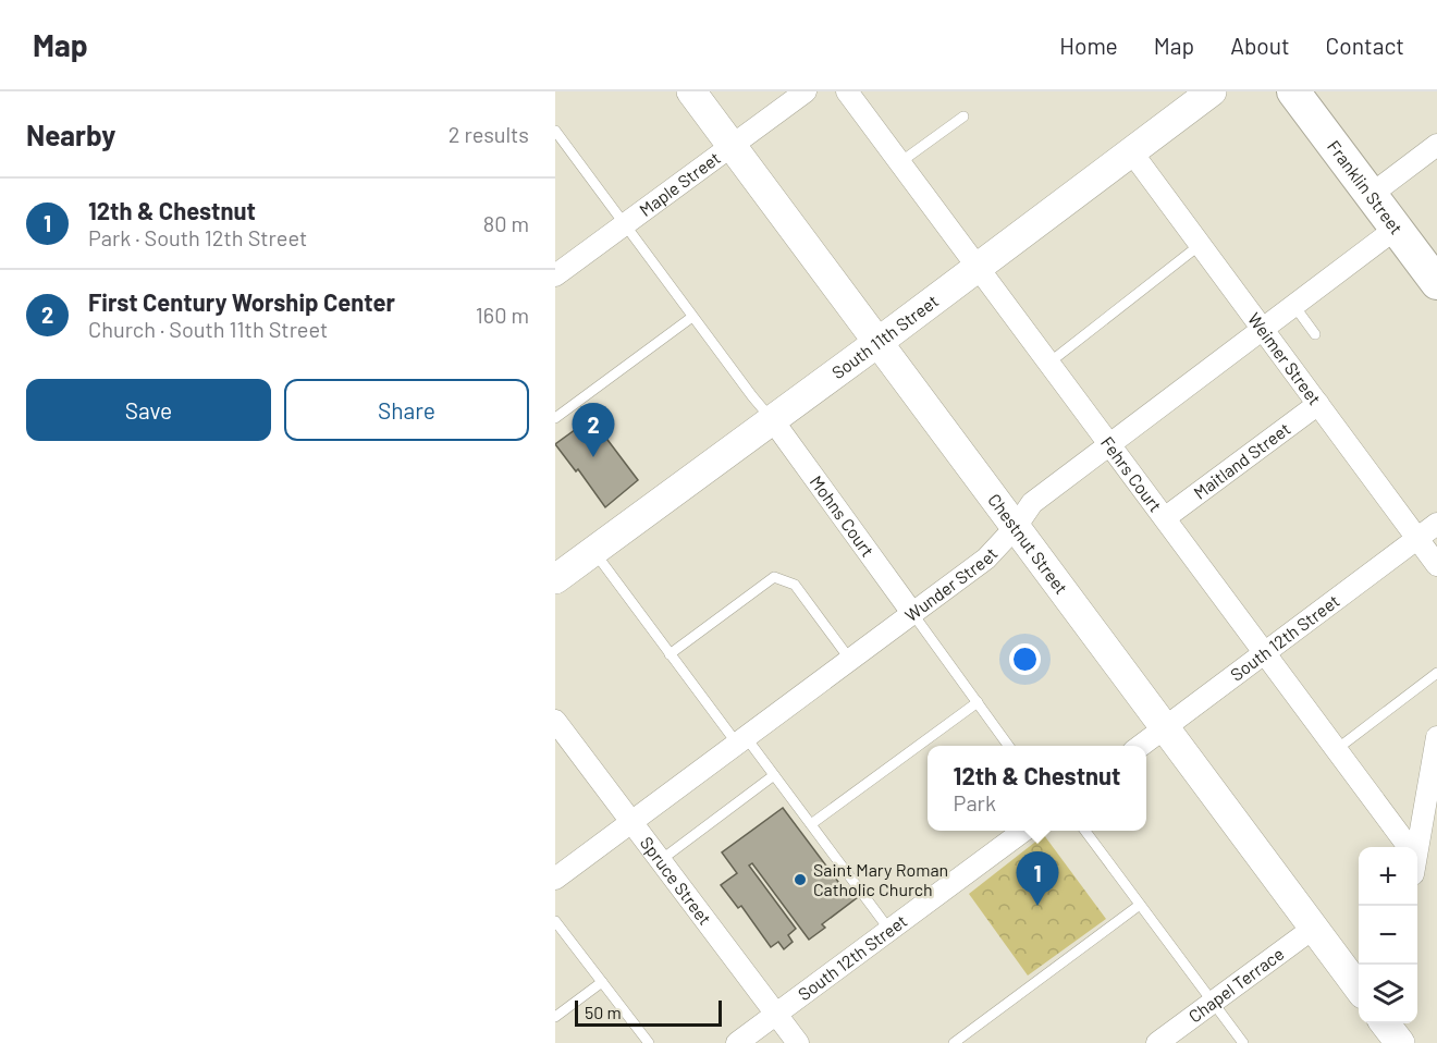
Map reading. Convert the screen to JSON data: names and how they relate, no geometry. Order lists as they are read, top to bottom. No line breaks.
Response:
{"streets":{"main road":["Franklin Street"],"street":["Maple Street","South 11th Street","Weimer Street","Maitland Street","Fehrs Court","Mohns Court","Chestnut Street","Wunder Street","South 12th Street","Spruce Street","Chapel Terrace"]},"crossings":[["Maple Street","Chestnut Street"],["Franklin Street","Wunder Street"],["South 11th Street","Weimer Street"],["South 11th Street","Fehrs Court"],["South 11th Street","Mohns Court"],["South 11th Street","Chestnut Street"],["Weimer Street","Maitland Street"],["Weimer Street","Wunder Street"],["Weimer Street","South 12th Street"],["Maitland Street","Fehrs Court"],["Fehrs Court","Wunder Street"],["Fehrs Court","South 12th Street"],["Mohns Court","Wunder Street"],["Chestnut Street","Wunder Street"],["Chestnut Street","South 12th Street"],["Chestnut Street","Chapel Terrace"],["Wunder Street","Spruce Street"],["South 12th Street","Spruce Street"]],"places":["Saint Mary Roman Catholic Church"],"scale_bar":"50 m","page":{"header":"Map","nav":["Home","Map","About","Contact"],"heading":["Nearby","2 results"],"list":[{"mark":"1","name":"12th & Chestnut","note":"Park · South 12th Street","value":"80 m"},{"mark":"2","name":"First Century Worship Center","note":"Church · South 11th Street","value":"160 m"}],"buttons":["Save","Share"],"pins":["2","1"],"popup":["12th & Chestnut","Park"],"map_buttons":["+","−"],"scale":"50 m"}}
